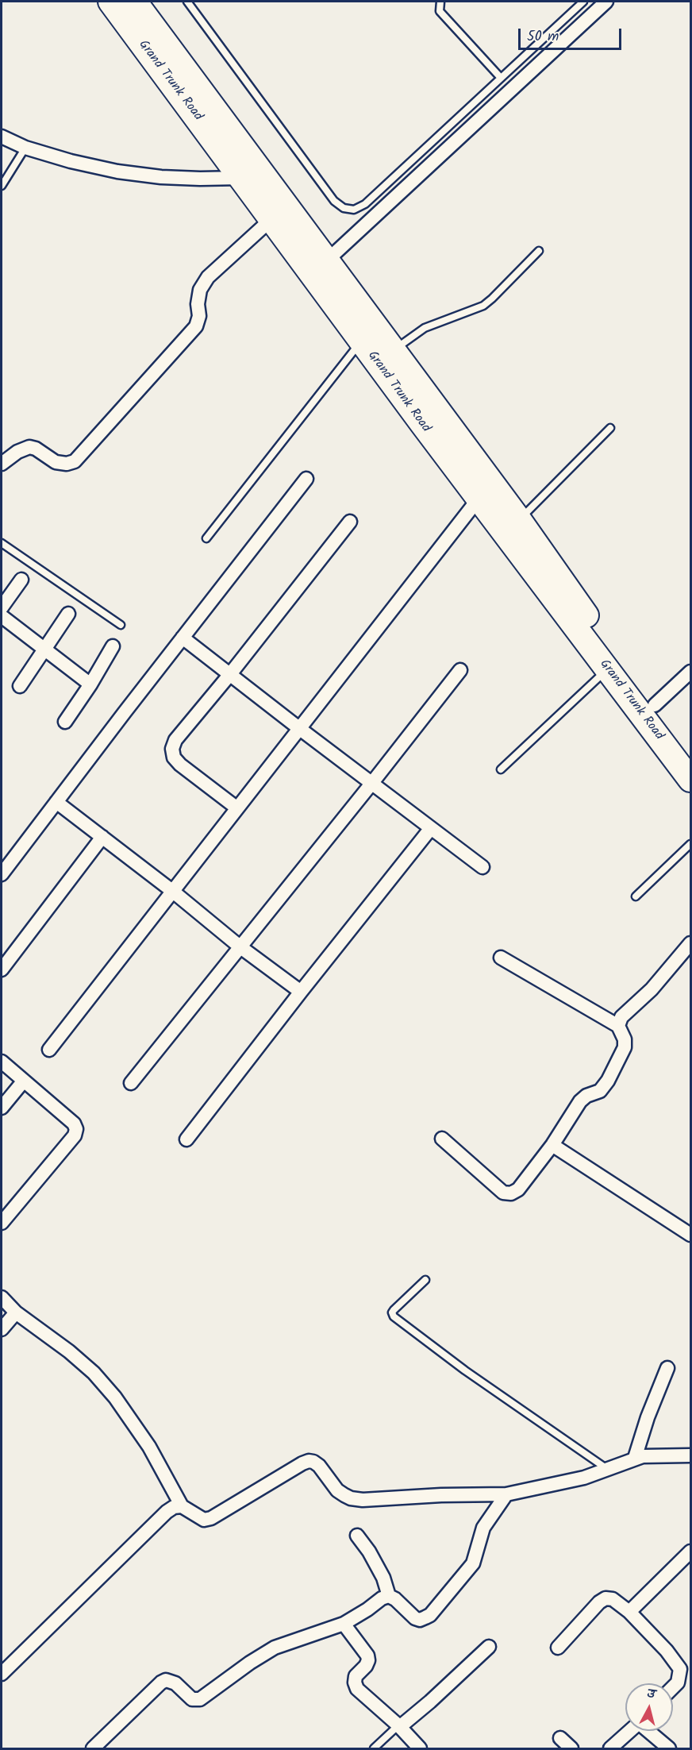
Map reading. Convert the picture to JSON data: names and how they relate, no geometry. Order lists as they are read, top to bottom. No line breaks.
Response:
{"streets":{"highway":["Grand Trunk Road"]},"scale_bar":"50 m","north":"top"}
